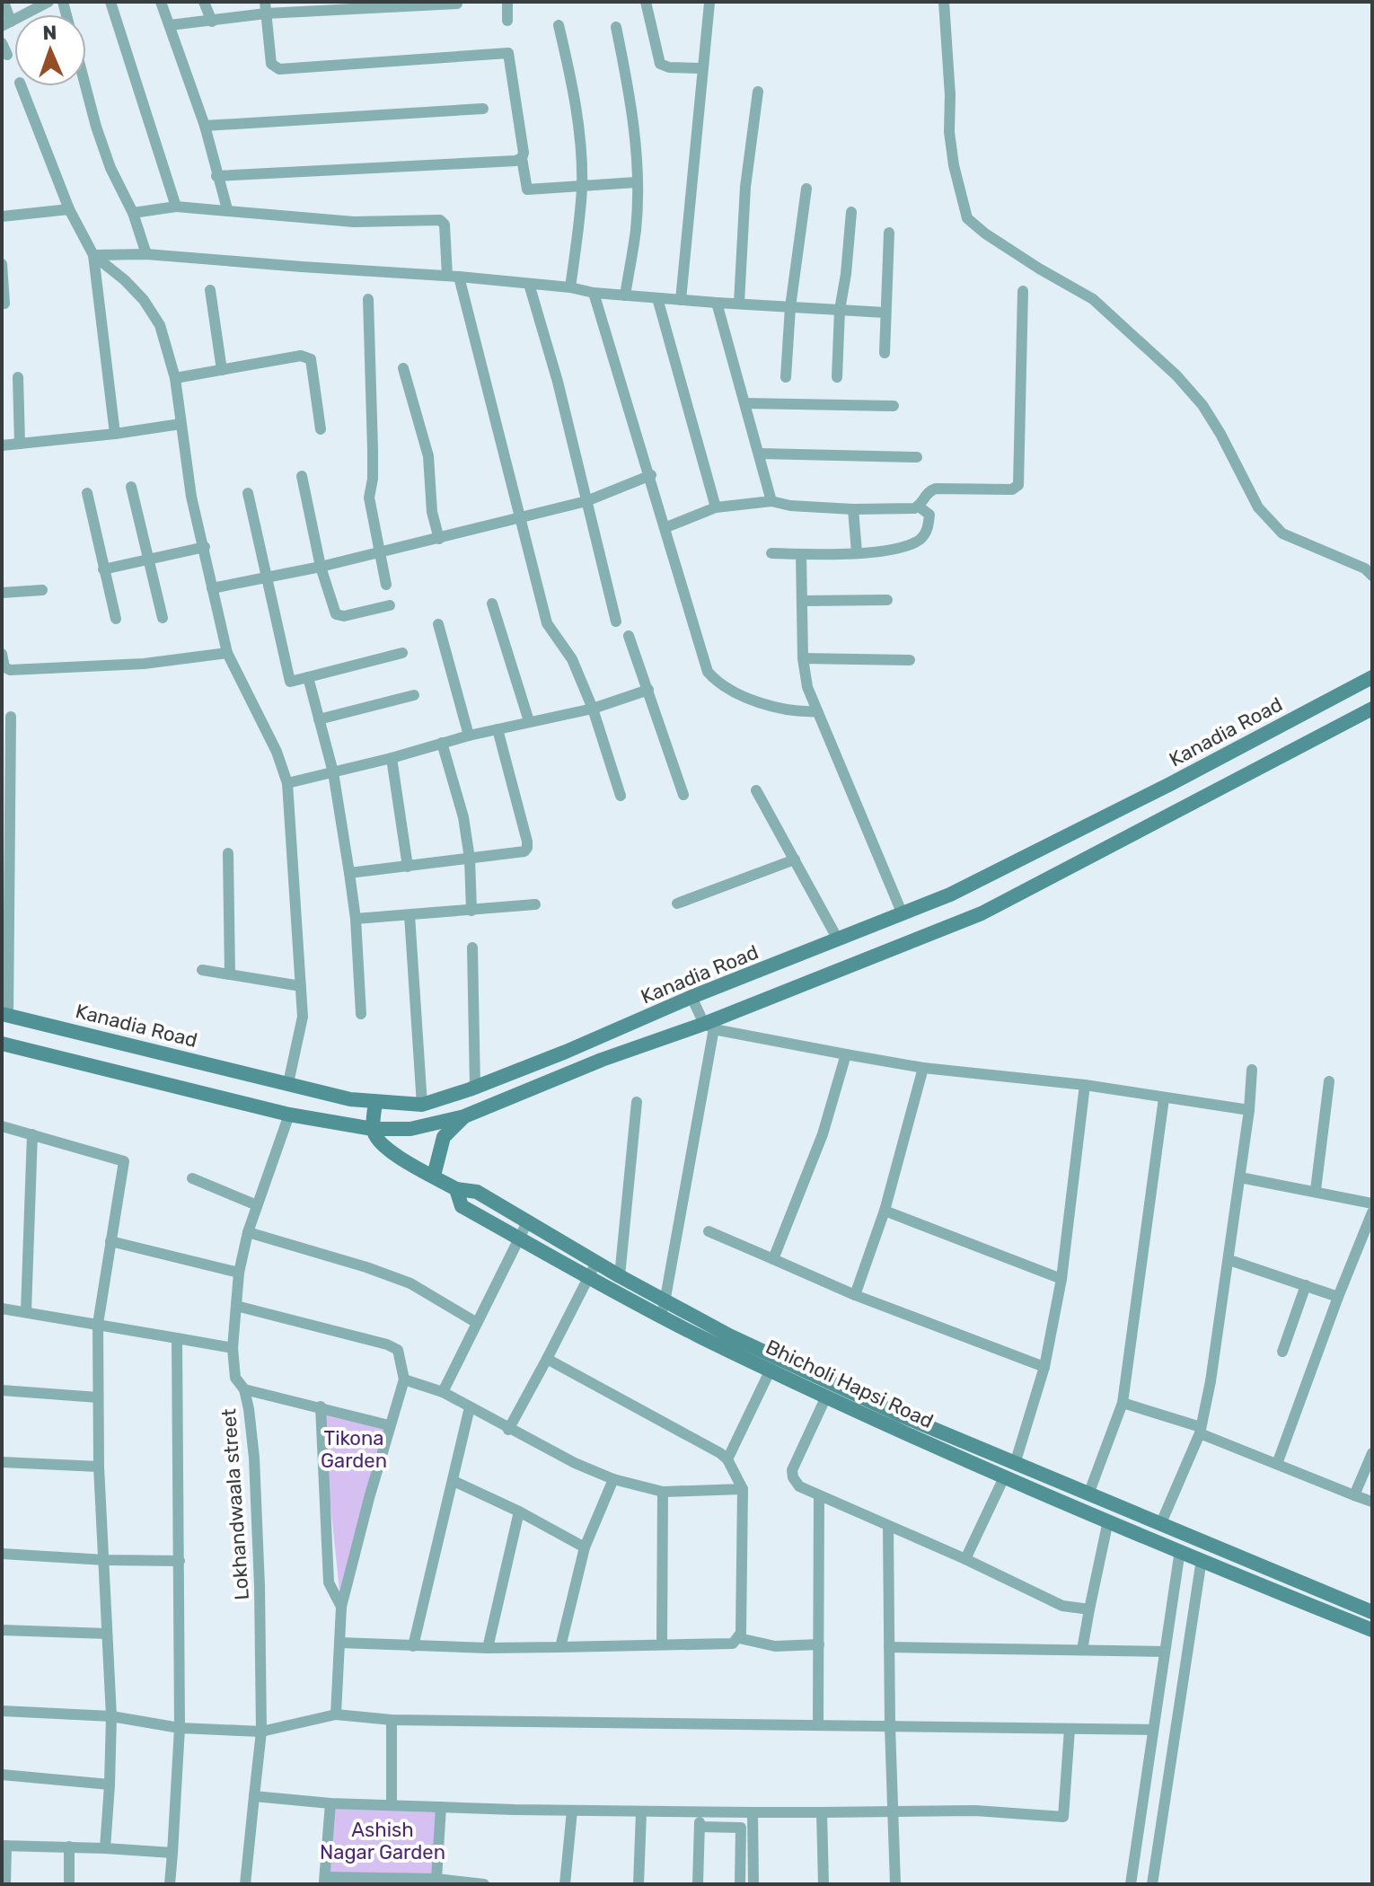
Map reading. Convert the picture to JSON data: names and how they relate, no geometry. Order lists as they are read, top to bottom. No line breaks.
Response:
{"streets":{"main road":["Kanadia Road","Bhicholi Hapsi Road"],"street":["Lokhandwaala street"]},"parks":["Tikona Garden","Ashish Nagar Garden"],"north":"top"}
